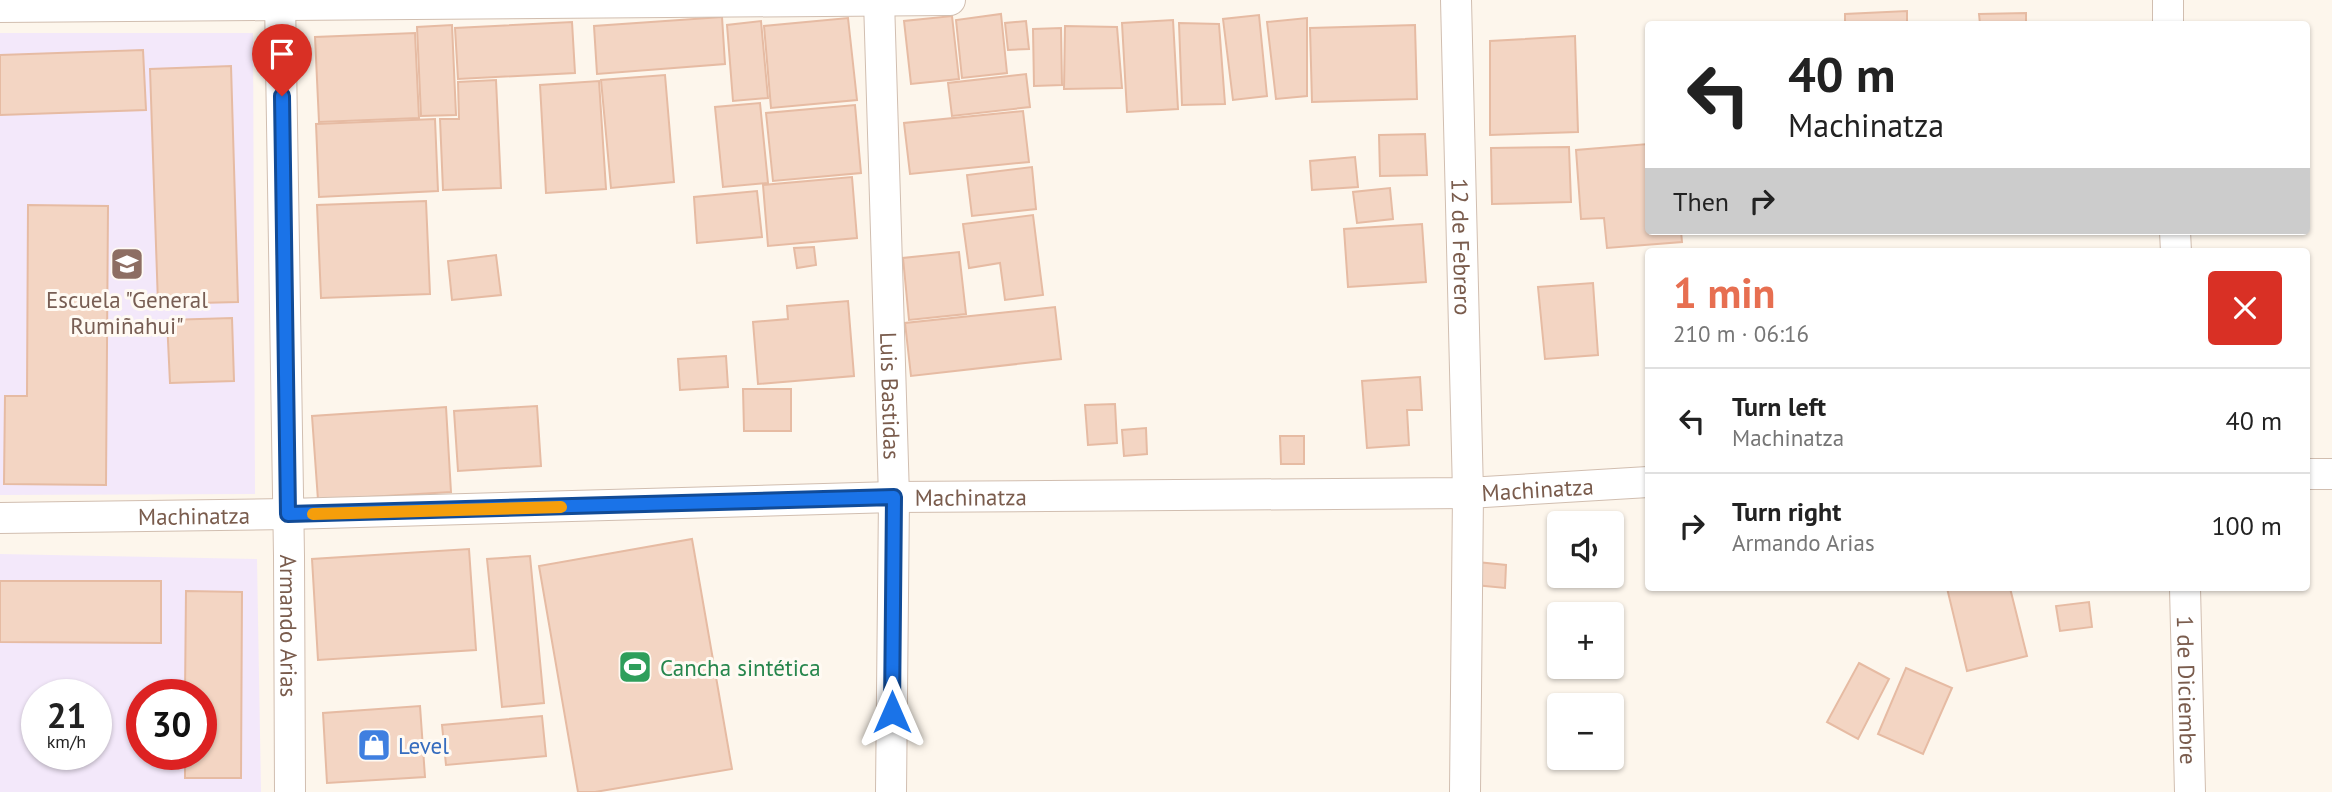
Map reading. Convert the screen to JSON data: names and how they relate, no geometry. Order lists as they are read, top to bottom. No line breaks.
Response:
{"streets":{"street":["12 de Febrero","Luis Bastidas","Machinatza","Armando Arias","1 de Diciembre"]},"crossings":[["12 de Febrero","Machinatza"],["Luis Bastidas","Machinatza"],["Machinatza","Armando Arias"]],"places":{"school or university":["Escuela \"General Rumiñahui\""],"sports":["Cancha sintética"],"shop":["Level"]},"page":{"turn":["40 m","Machinatza"],"then":"Then","heading":["1 min","210 m · 06:16"],"list":[{"name":"Turn left","note":"Machinatza","value":"40 m"},{"name":"Turn right","note":"Armando Arias","value":"100 m"}],"map_buttons":["+","−"],"speed":"21 km/h","limit":"30"}}
